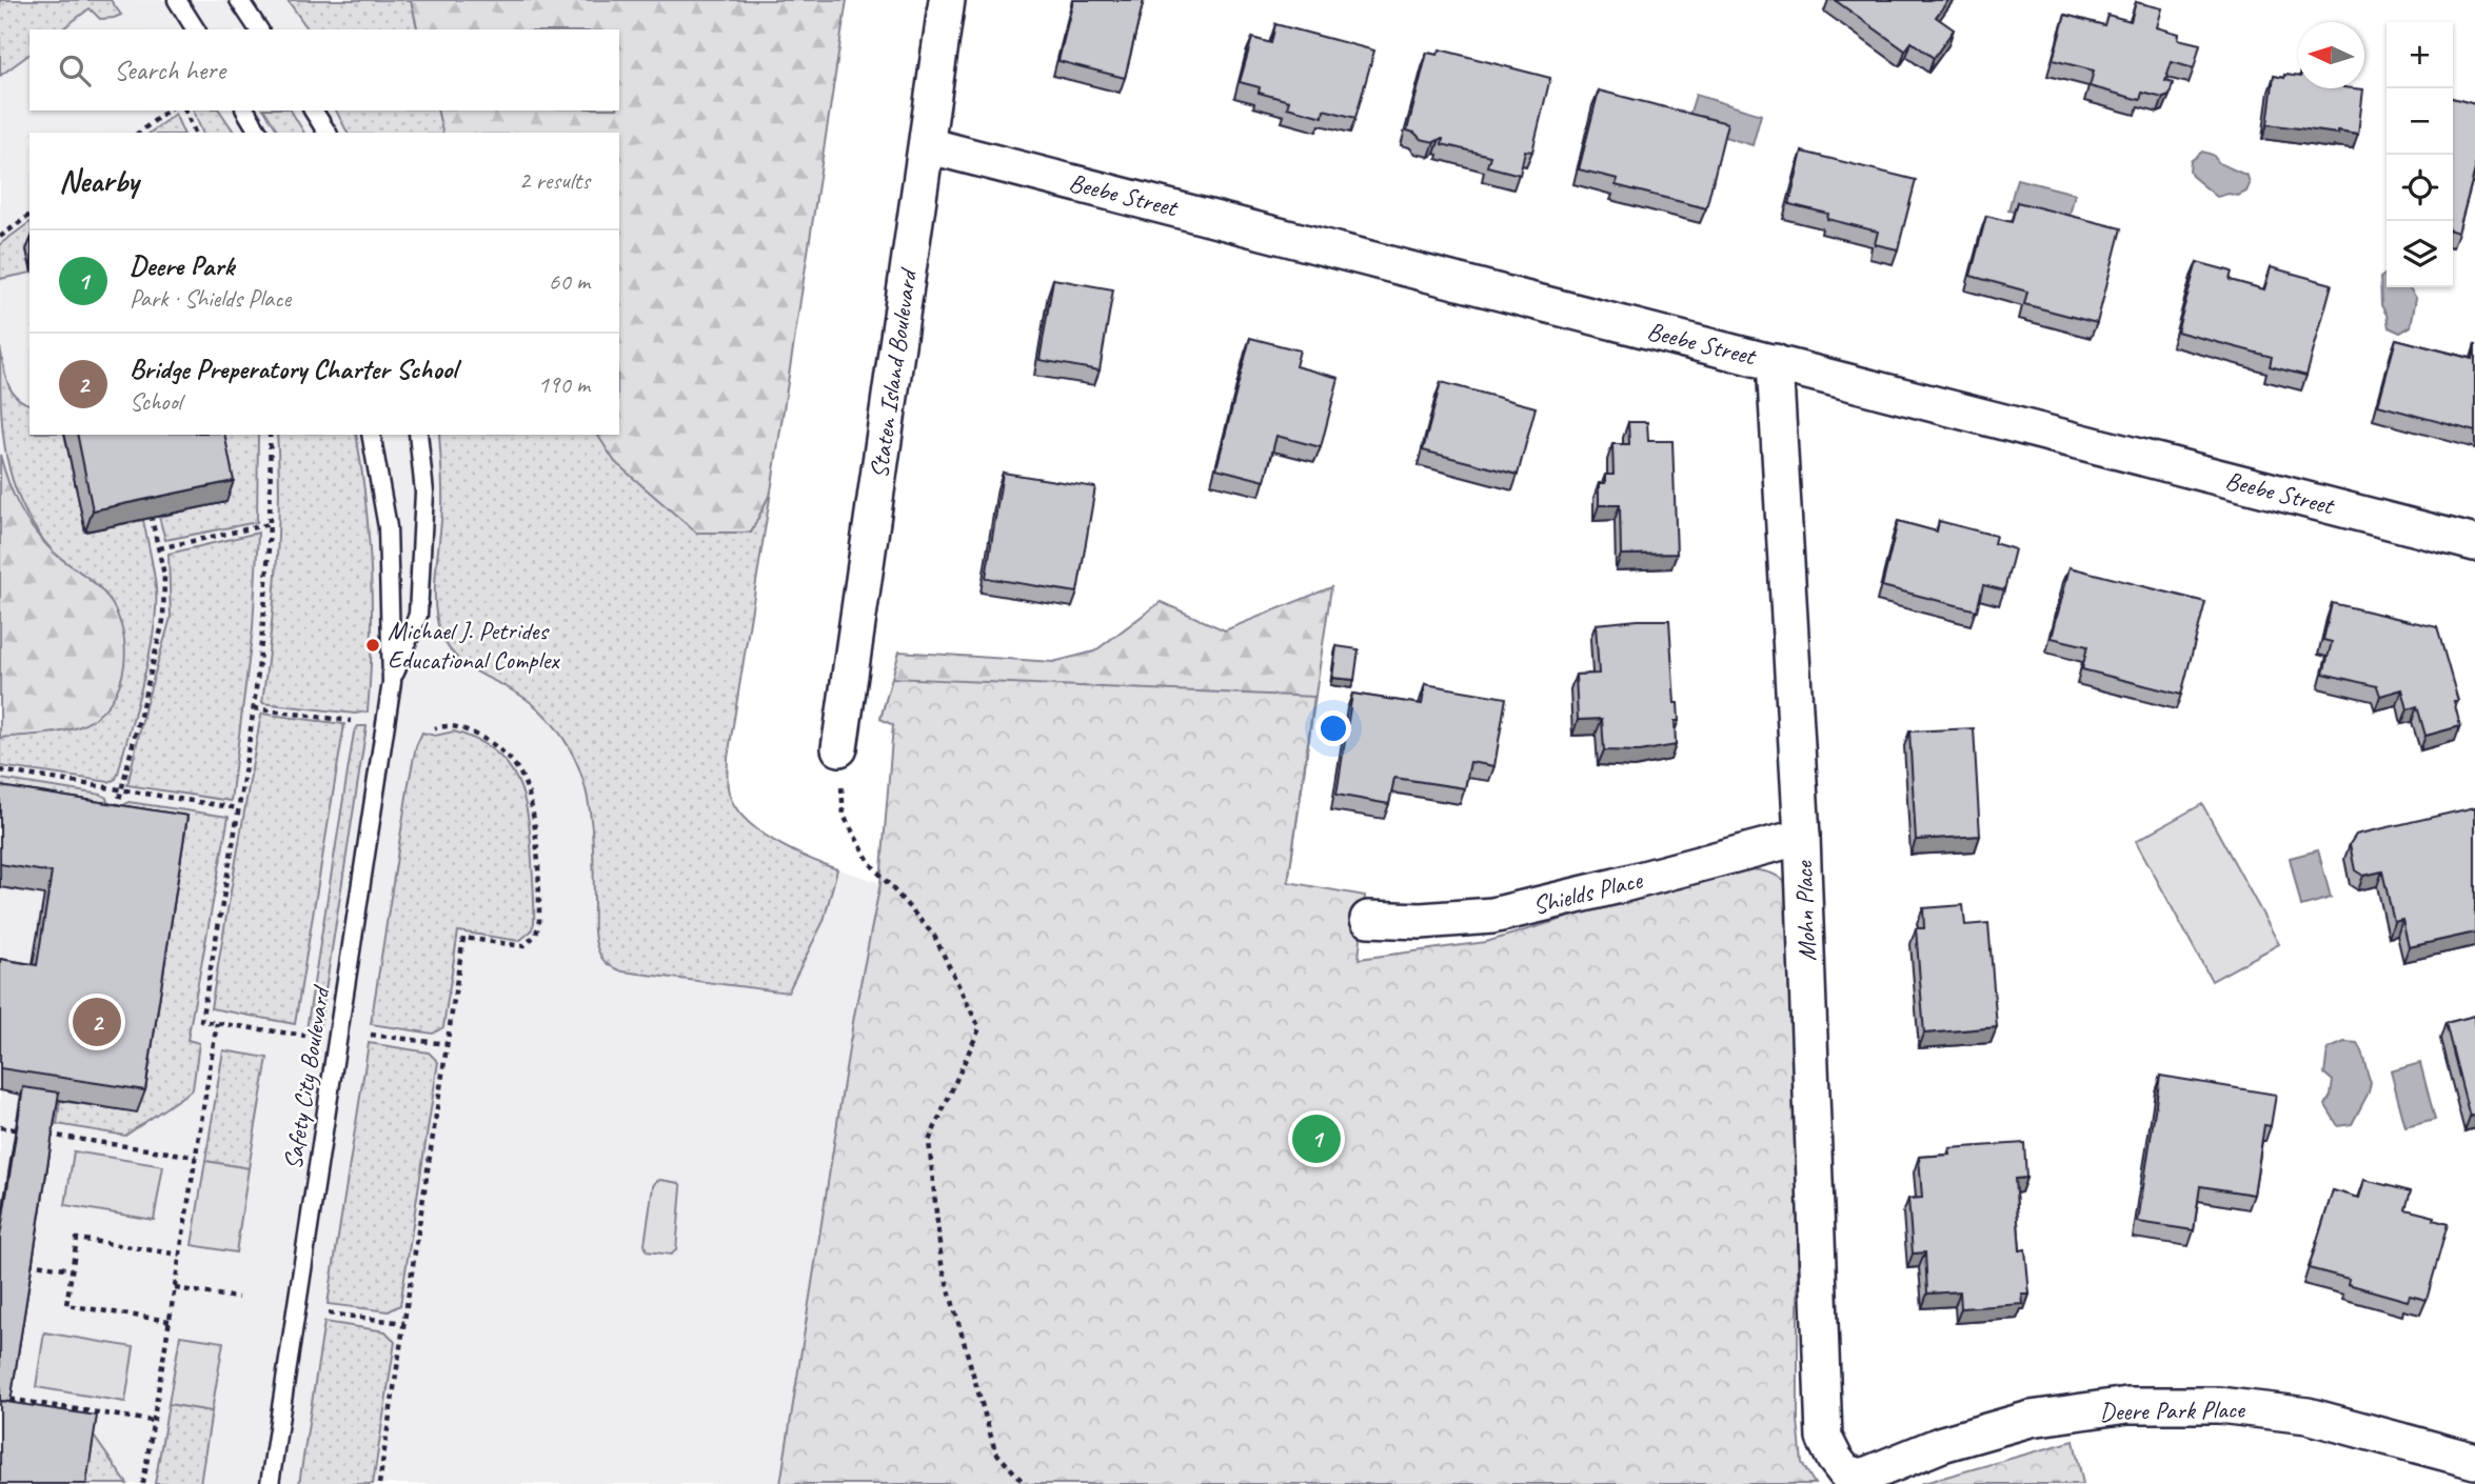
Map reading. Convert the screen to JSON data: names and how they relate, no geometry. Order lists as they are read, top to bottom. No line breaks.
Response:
{"streets":{"street":["Beebe Street","Staten Island Boulevard","Shields Place","Mohn Place","Deere Park Place"],"lane":["Safety City Boulevard"]},"crossings":[["Beebe Street","Staten Island Boulevard"],["Beebe Street","Mohn Place"],["Shields Place","Mohn Place"],["Mohn Place","Deere Park Place"]],"places":["Michael J. Petrides Educational Complex"],"north":"left","page":{"map_buttons":["+","−"],"search":"Search here","heading":["Nearby","2 results"],"list":[{"mark":"1","name":"Deere Park","note":"Park · Shields Place","value":"60 m"},{"mark":"2","name":"Bridge Preperatory Charter School","note":"School","value":"190 m"}],"pins":["2","1"]}}
